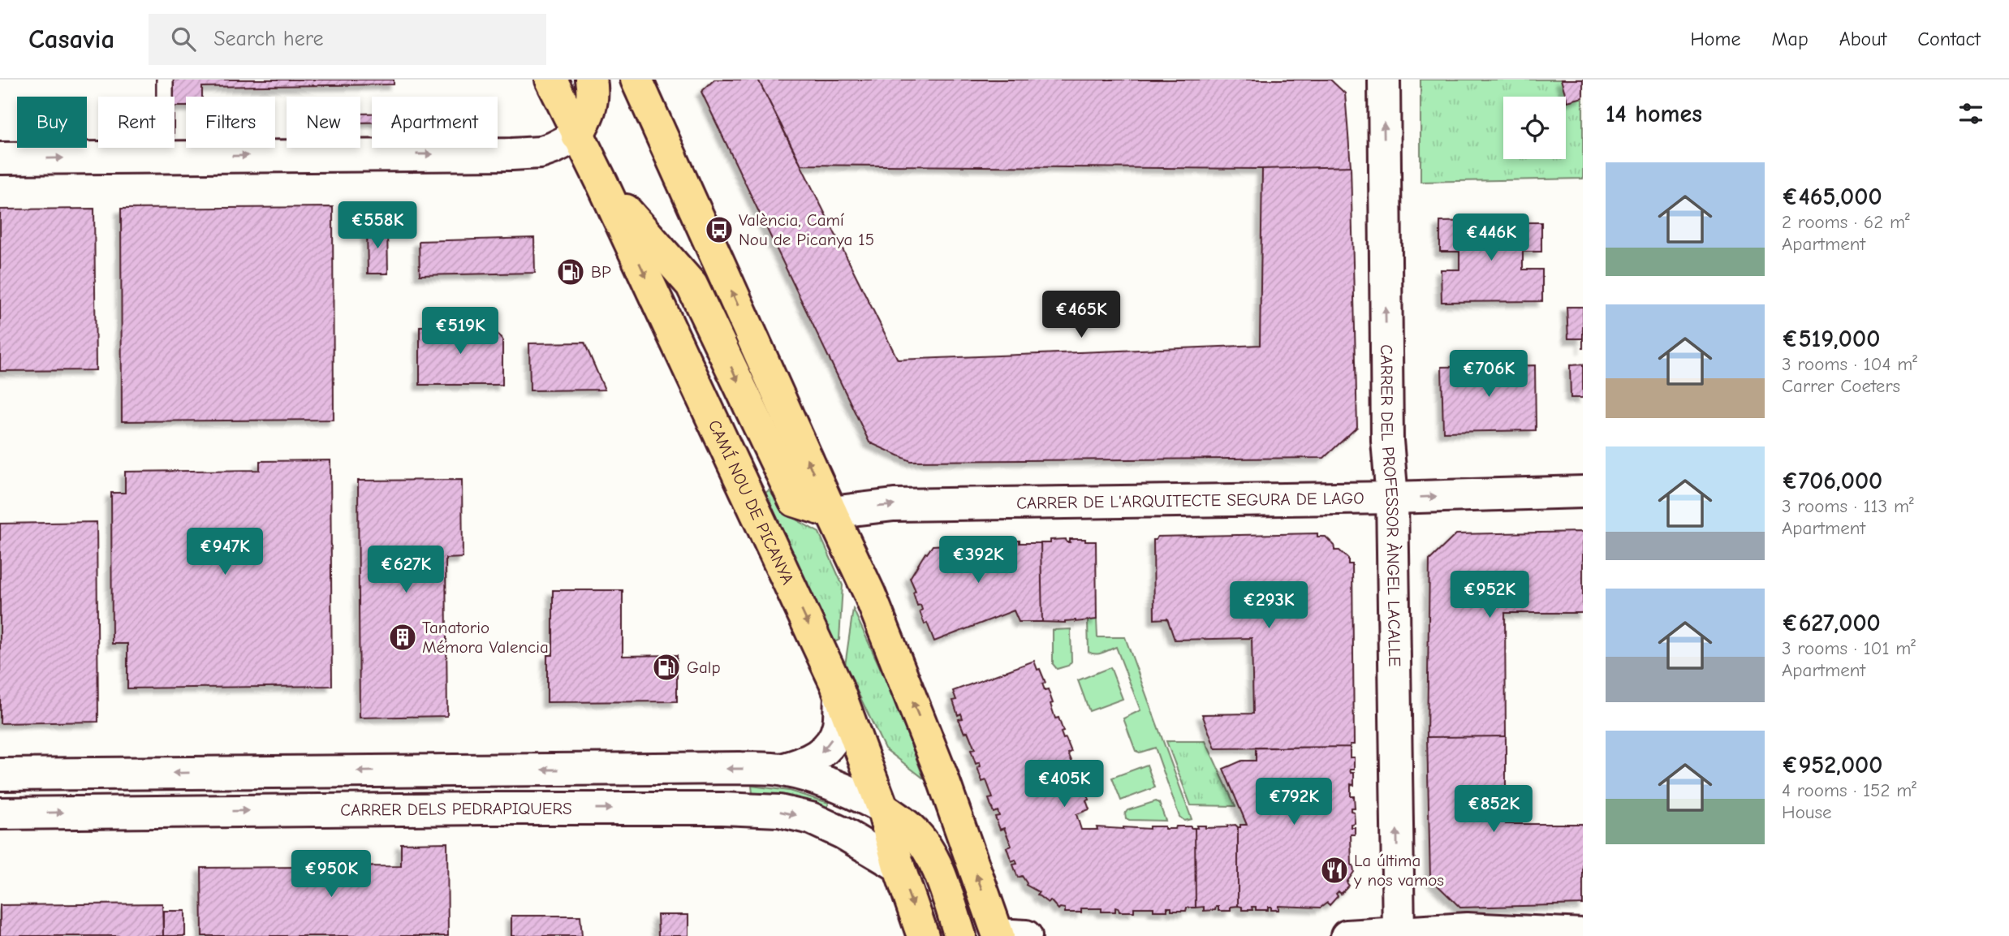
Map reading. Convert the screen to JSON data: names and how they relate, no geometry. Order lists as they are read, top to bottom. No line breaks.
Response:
{"streets":{"main road":["CAMÍ NOU DE PICANYA"],"street":["CARRER DE L'ARQUITECTE SEGURA DE LAGO","CARRER DEL PROFESSOR ÀNGEL LACALLE","CARRER DELS PEDRAPIQUERS"]},"crossings":[["CARRER DE L'ARQUITECTE SEGURA DE LAGO","CARRER DEL PROFESSOR ÀNGEL LACALLE"],["CAMÍ NOU DE PICANYA","CARRER DELS PEDRAPIQUERS"]],"one_way":["CARRER DE L'ARQUITECTE SEGURA DE LAGO","CARRER DEL PROFESSOR ÀNGEL LACALLE"],"places":{"bus stop":["València, Camí Nou de Picanya 15"],"fuel station":["BP","Galp"],"building":["Tanatorio Mémora Valencia"],"restaurant":["La última y nos vamos"]},"page":{"header":"Casavia","search":"Search here","nav":["Home","Map","About","Contact"],"heading":"14 homes","chip":["Buy","Rent","Filters","New","Apartment"],"list":[{"name":"€465,000","note":"2 rooms · 62 m² · Apartment"},{"name":"€519,000","note":"3 rooms · 104 m² · Carrer Coeters"},{"name":"€706,000","note":"3 rooms · 113 m² · Apartment"},{"name":"€627,000","note":"3 rooms · 101 m² · Apartment"},{"name":"€952,000","note":"4 rooms · 152 m² · House"}],"price":["€558K","€446K","€465K","€519K","€706K","€947K","€392K","€627K","€952K","€293K","€405K","€792K","€852K","€950K"]}}
